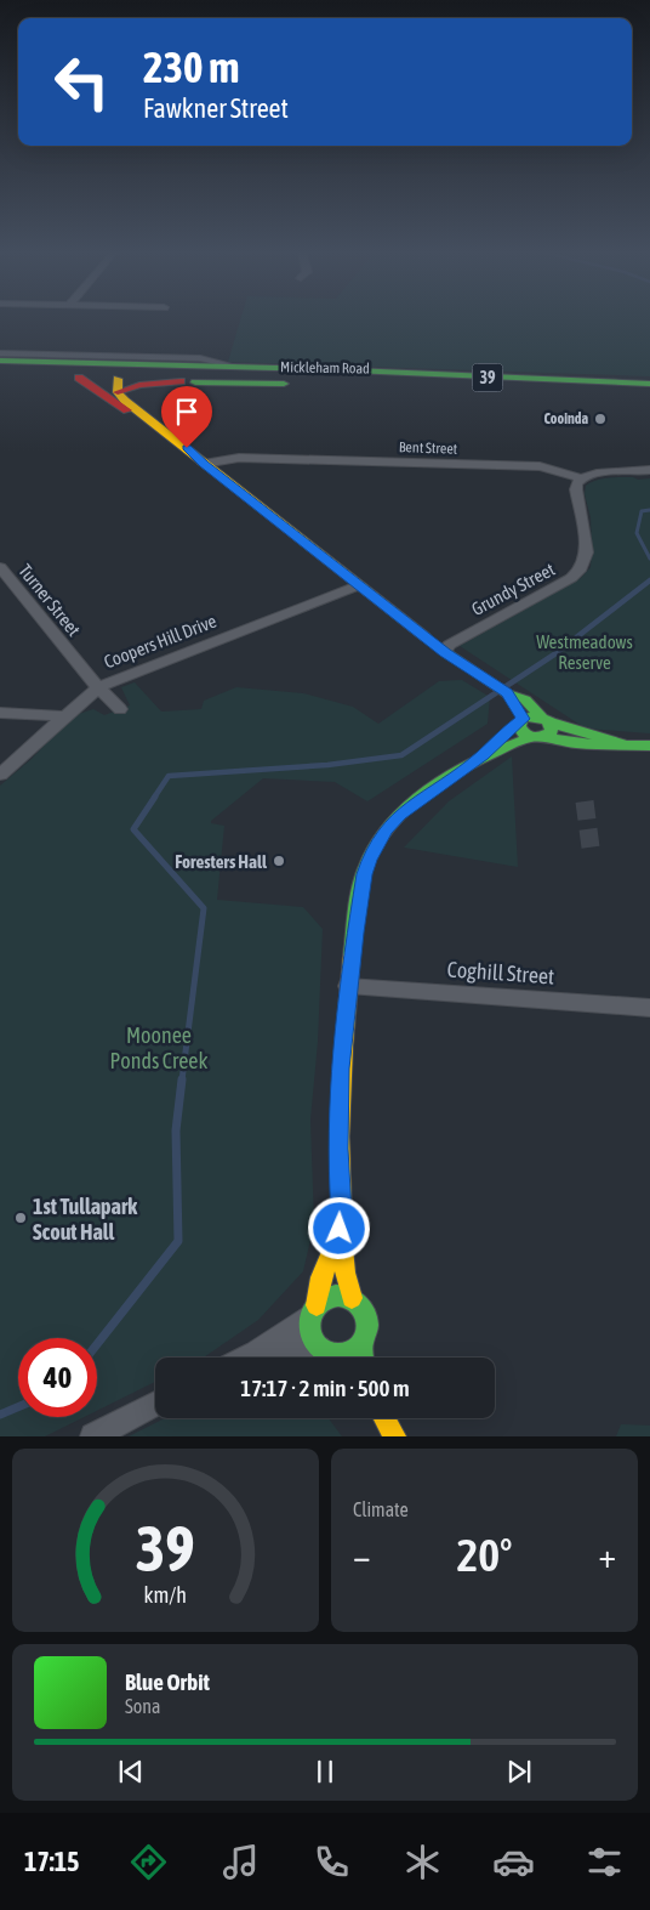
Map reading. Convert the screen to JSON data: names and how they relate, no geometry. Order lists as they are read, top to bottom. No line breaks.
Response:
{"streets":{"street":["Mickleham Road","39","Bent Street","Grundy Street","Turner Street","Coopers Hill Drive","Coghill Street"]},"crossings":[["Bent Street","Grundy Street"],["Turner Street","Coopers Hill Drive"]],"parks":["Westmeadows Reserve","Moonee Ponds Creek"],"places":["Cooinda","Foresters Hall","1st Tullapark Scout Hall"],"page":{"turn":["230 m","Fawkner Street"],"limit":"40","trip":"17:17 · 2 min · 500 m","tile":"Climate","heat":["−","20°","+"],"song":["Blue Orbit","Sona"],"tabs":"17:15","gauge":["39","km/h"]}}
